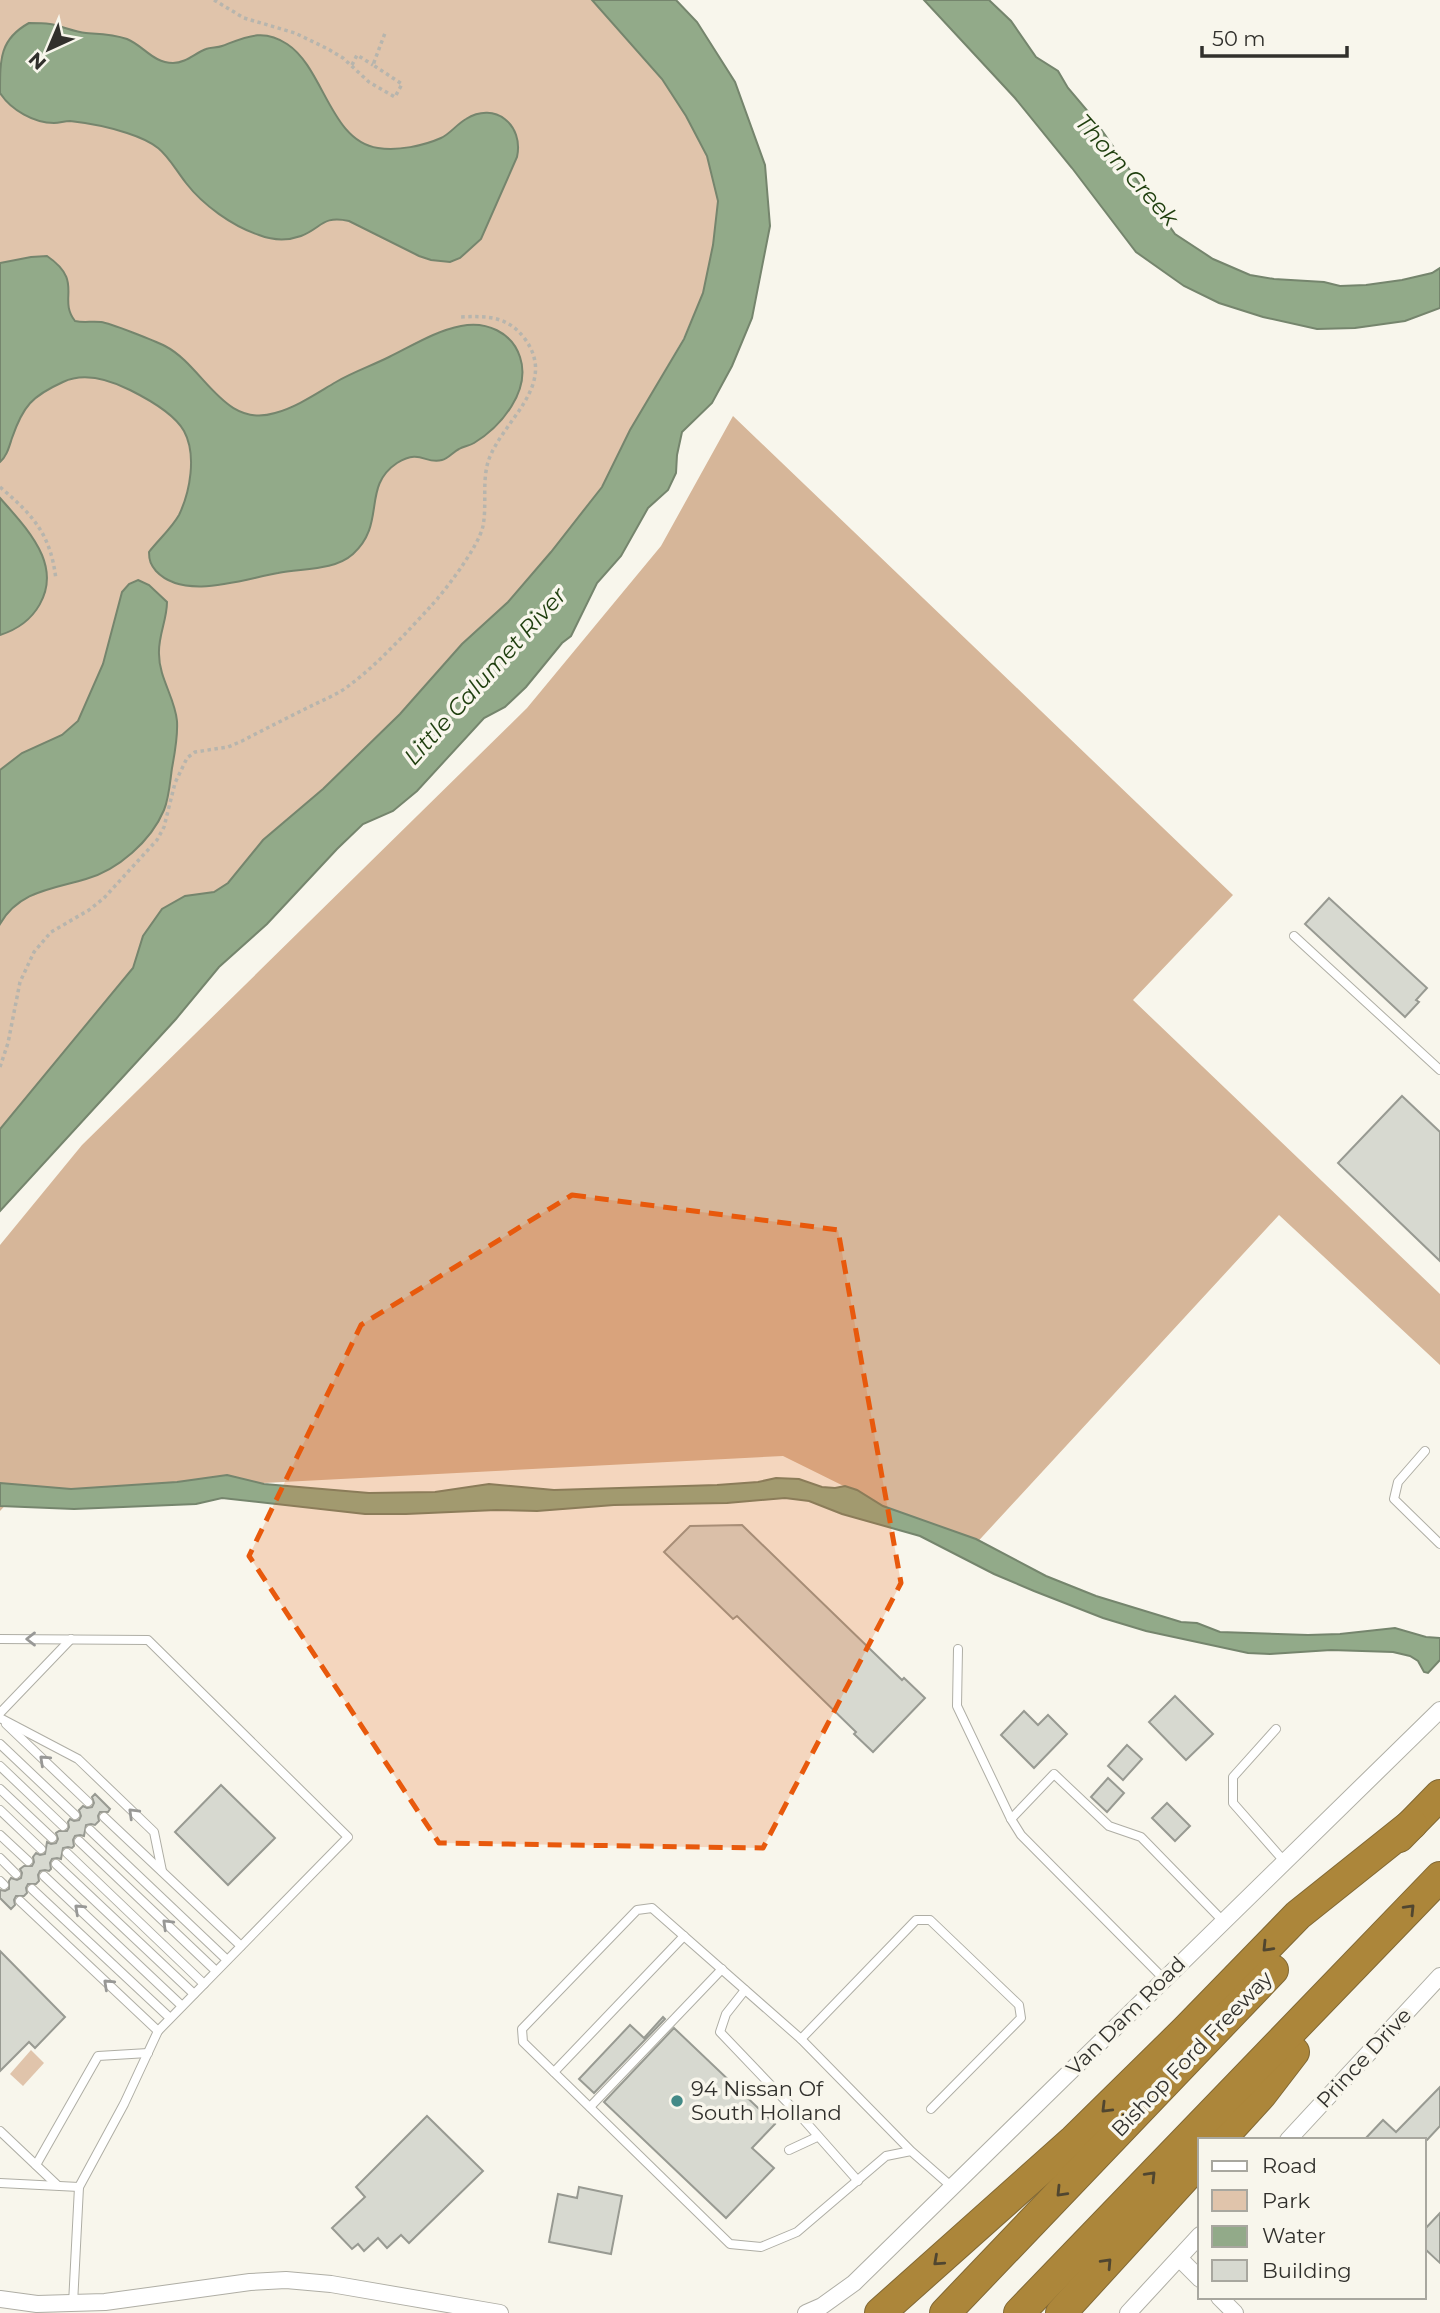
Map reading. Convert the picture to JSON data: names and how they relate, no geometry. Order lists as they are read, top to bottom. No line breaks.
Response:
{"streets":{"highway":["Bishop Ford Freeway"],"street":["Van Dam Road","Prince Drive"]},"water":["Thorn Creek","Little Calumet River"],"places":["94 Nissan Of South Holland"],"legend":["Road","Park","Water","Building"],"scale_bar":"50 m","north":"bottom left"}
